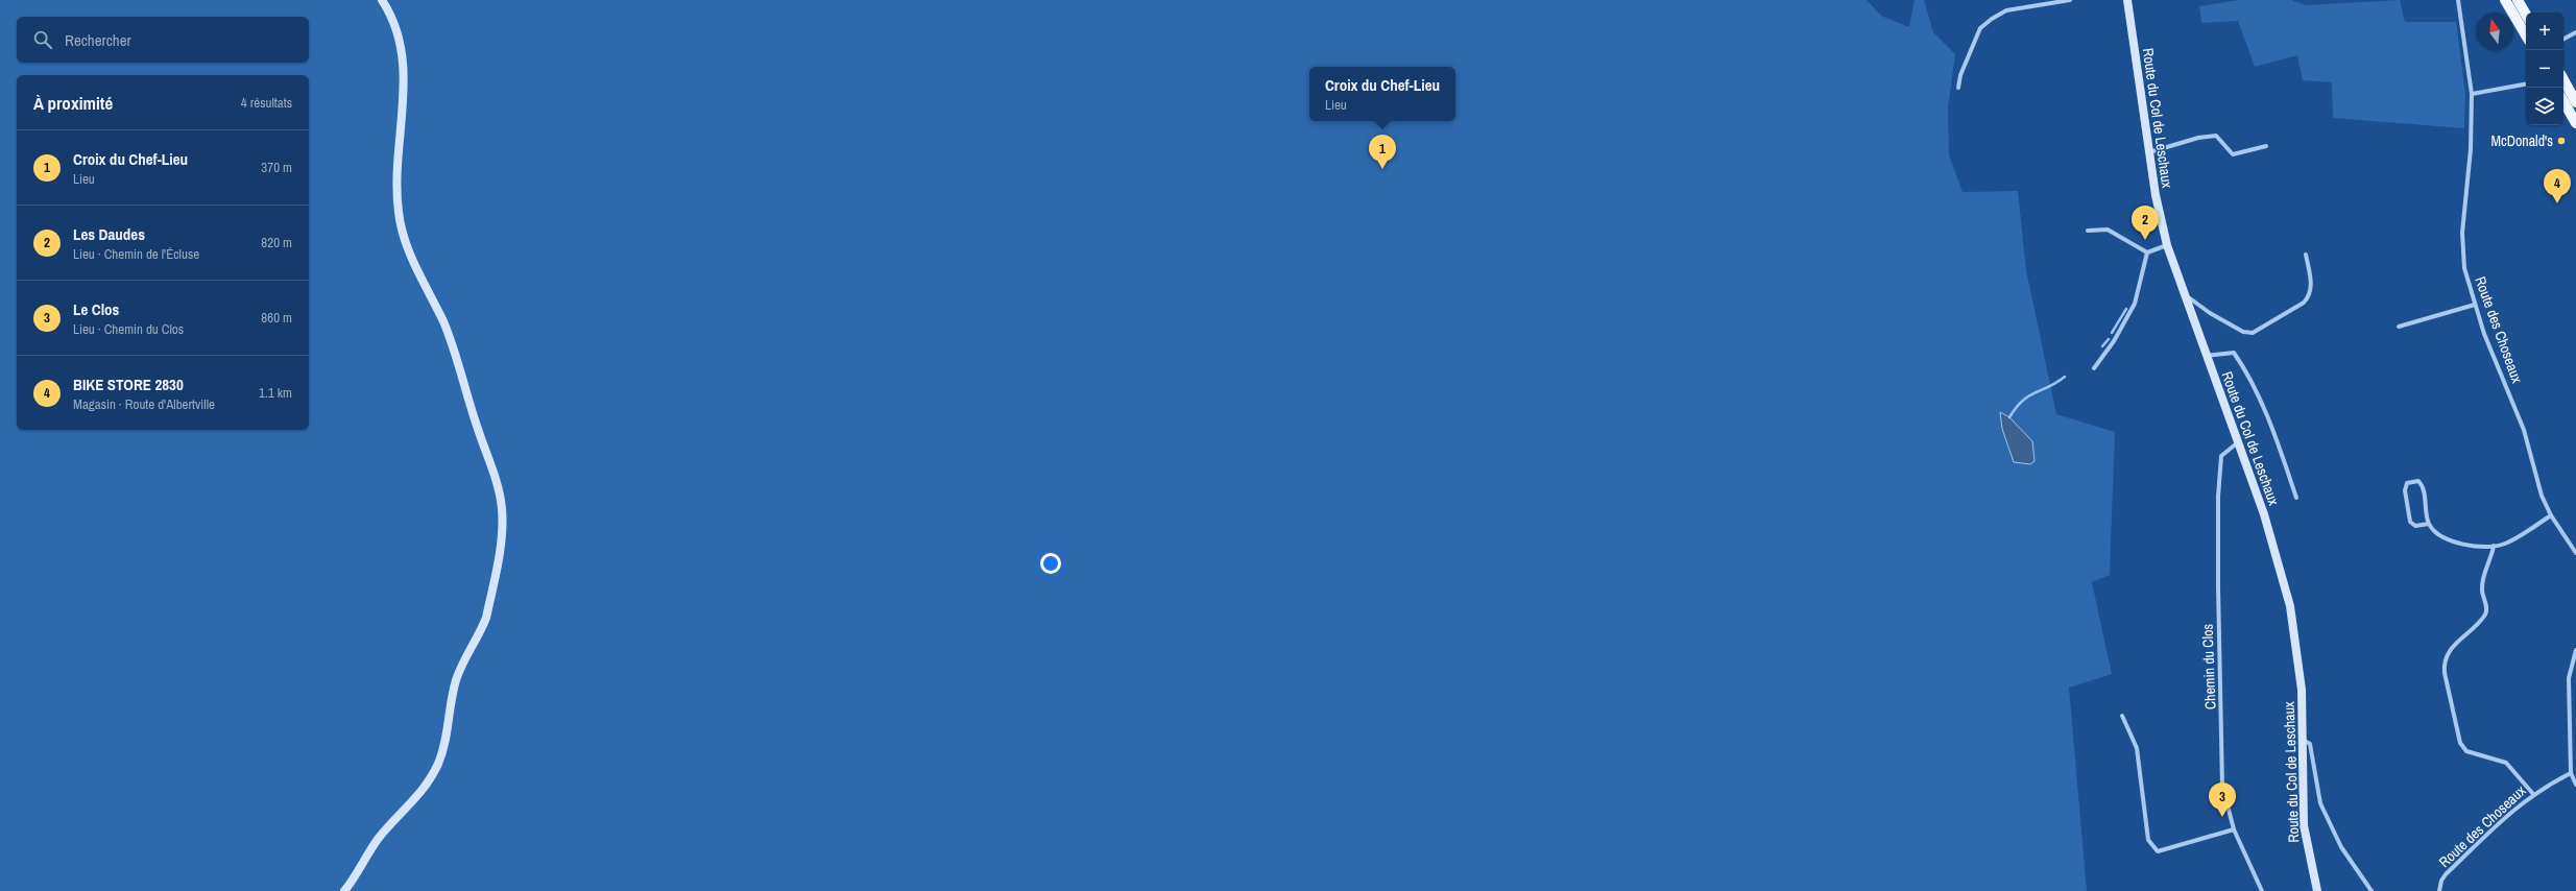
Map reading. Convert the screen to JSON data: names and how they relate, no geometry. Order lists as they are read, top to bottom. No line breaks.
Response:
{"streets":{"main road":["Route du Col de Leschaux"],"street":["Route des Choseaux","Chemin du Clos"]},"crossings":[["Route du Col de Leschaux","Chemin du Clos"]],"places":["McDonald's"],"north":"top","page":{"map_buttons":["+","−"],"search":"Rechercher","popup":["Croix du Chef-Lieu","Lieu"],"heading":["À proximité","4 résultats"],"list":[{"mark":"1","name":"Croix du Chef-Lieu","note":"Lieu","value":"370 m"},{"mark":"2","name":"Les Daudes","note":"Lieu · Chemin de l'Écluse","value":"820 m"},{"mark":"3","name":"Le Clos","note":"Lieu · Chemin du Clos","value":"860 m"},{"mark":"4","name":"BIKE STORE 2830","note":"Magasin · Route d'Albertville","value":"1.1 km"}],"pins":["1","4","2","3"]}}
